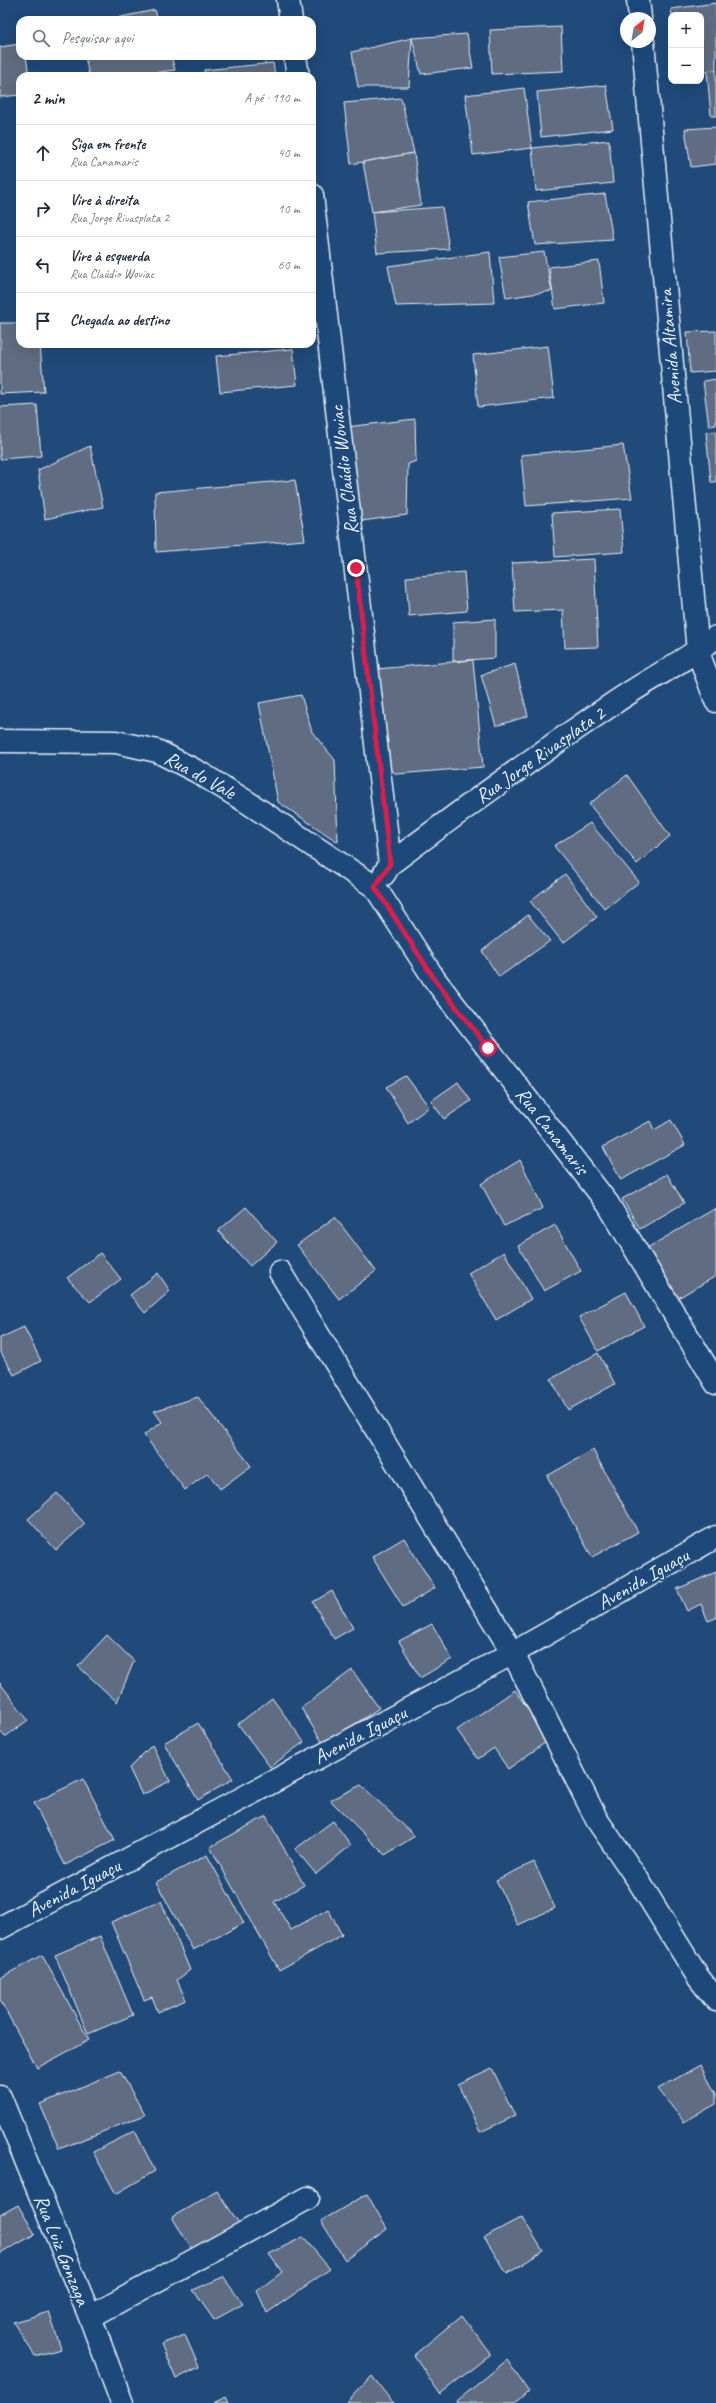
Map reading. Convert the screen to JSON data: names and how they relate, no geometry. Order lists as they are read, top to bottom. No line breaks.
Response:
{"streets":{"street":["Avenida Altamira","Rua Claúdio Woviac","Rua Jorge Rivasplata 2","Rua do Vale","Rua Canamaris","Avenida Iguaçu","Rua Luiz Gonzaga"]},"crossings":[["Avenida Altamira","Rua Jorge Rivasplata 2"],["Rua Claúdio Woviac","Rua Jorge Rivasplata 2"],["Rua Jorge Rivasplata 2","Rua do Vale"],["Rua Jorge Rivasplata 2","Rua Canamaris"],["Rua do Vale","Rua Canamaris"]],"north":"top right","page":{"map_buttons":["+","−"],"search":"Pesquisar aqui","heading":["2 min","A pé · 110 m"],"list":[["Siga em frente","Rua Canamaris","40 m"],["Vire à direita","Rua Jorge Rivasplata 2","10 m"],["Vire à esquerda","Rua Claúdio Woviac","60 m"],"Chegada ao destino"]}}
